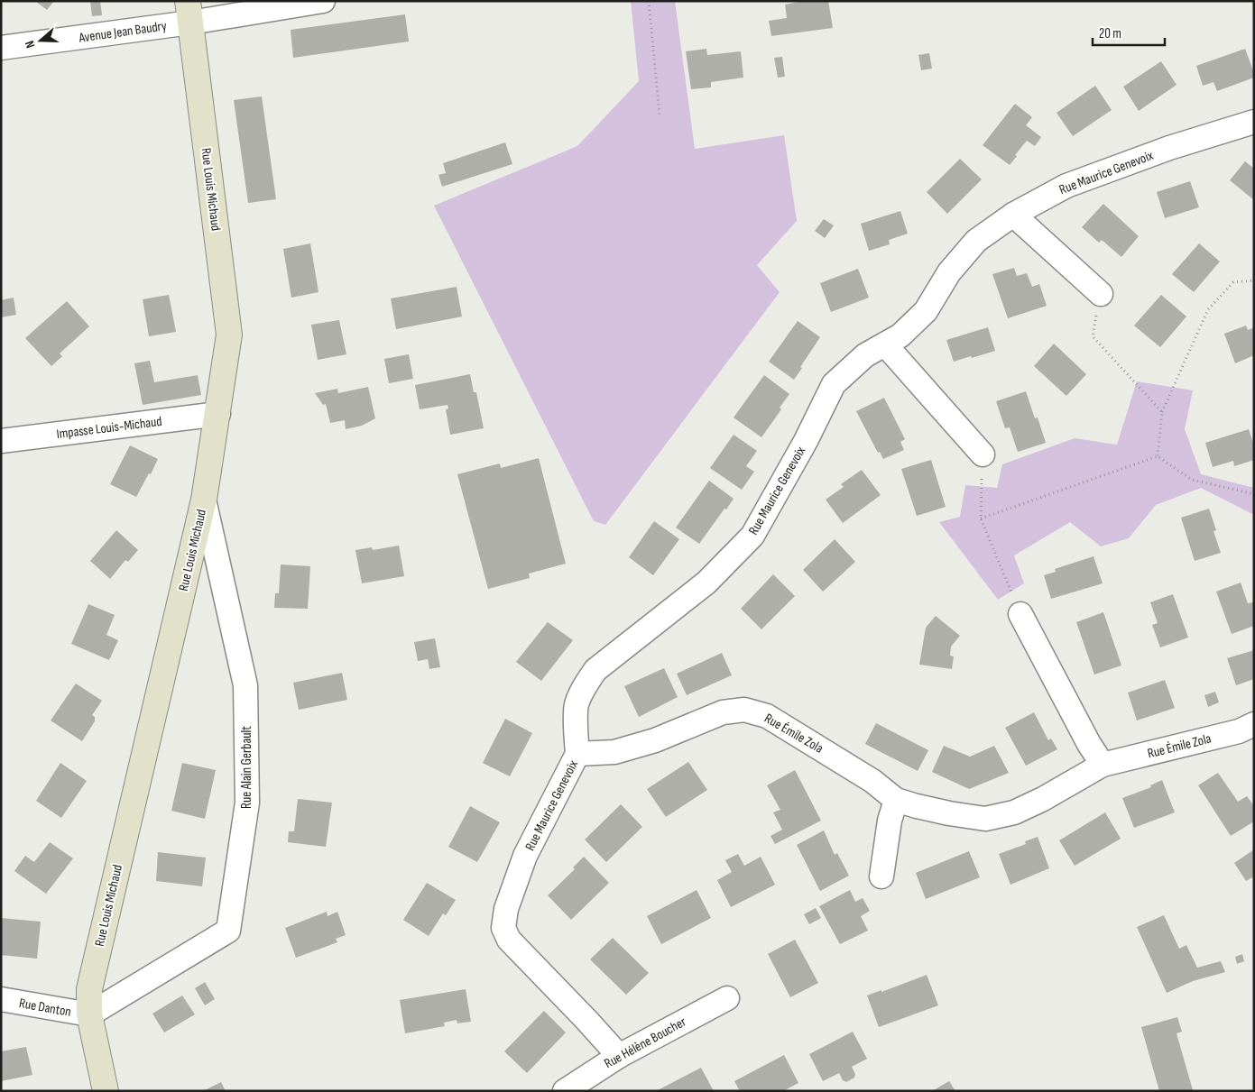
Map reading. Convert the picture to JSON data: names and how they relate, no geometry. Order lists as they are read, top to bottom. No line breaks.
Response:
{"streets":{"street":["Avenue Jean Baudry","Rue Maurice Genevoix","Rue Louis Michaud","Impasse Louis-Michaud","Rue Émile Zola","Rue Alain Gerbault","Rue Danton","Rue Hélène Boucher"]},"crossings":[["Avenue Jean Baudry","Rue Louis Michaud"],["Rue Maurice Genevoix","Rue Émile Zola"],["Rue Maurice Genevoix","Rue Hélène Boucher"],["Rue Louis Michaud","Impasse Louis-Michaud"],["Rue Louis Michaud","Rue Alain Gerbault"],["Rue Louis Michaud","Rue Danton"],["Rue Alain Gerbault","Rue Danton"]],"scale_bar":"20 m","north":"left"}
